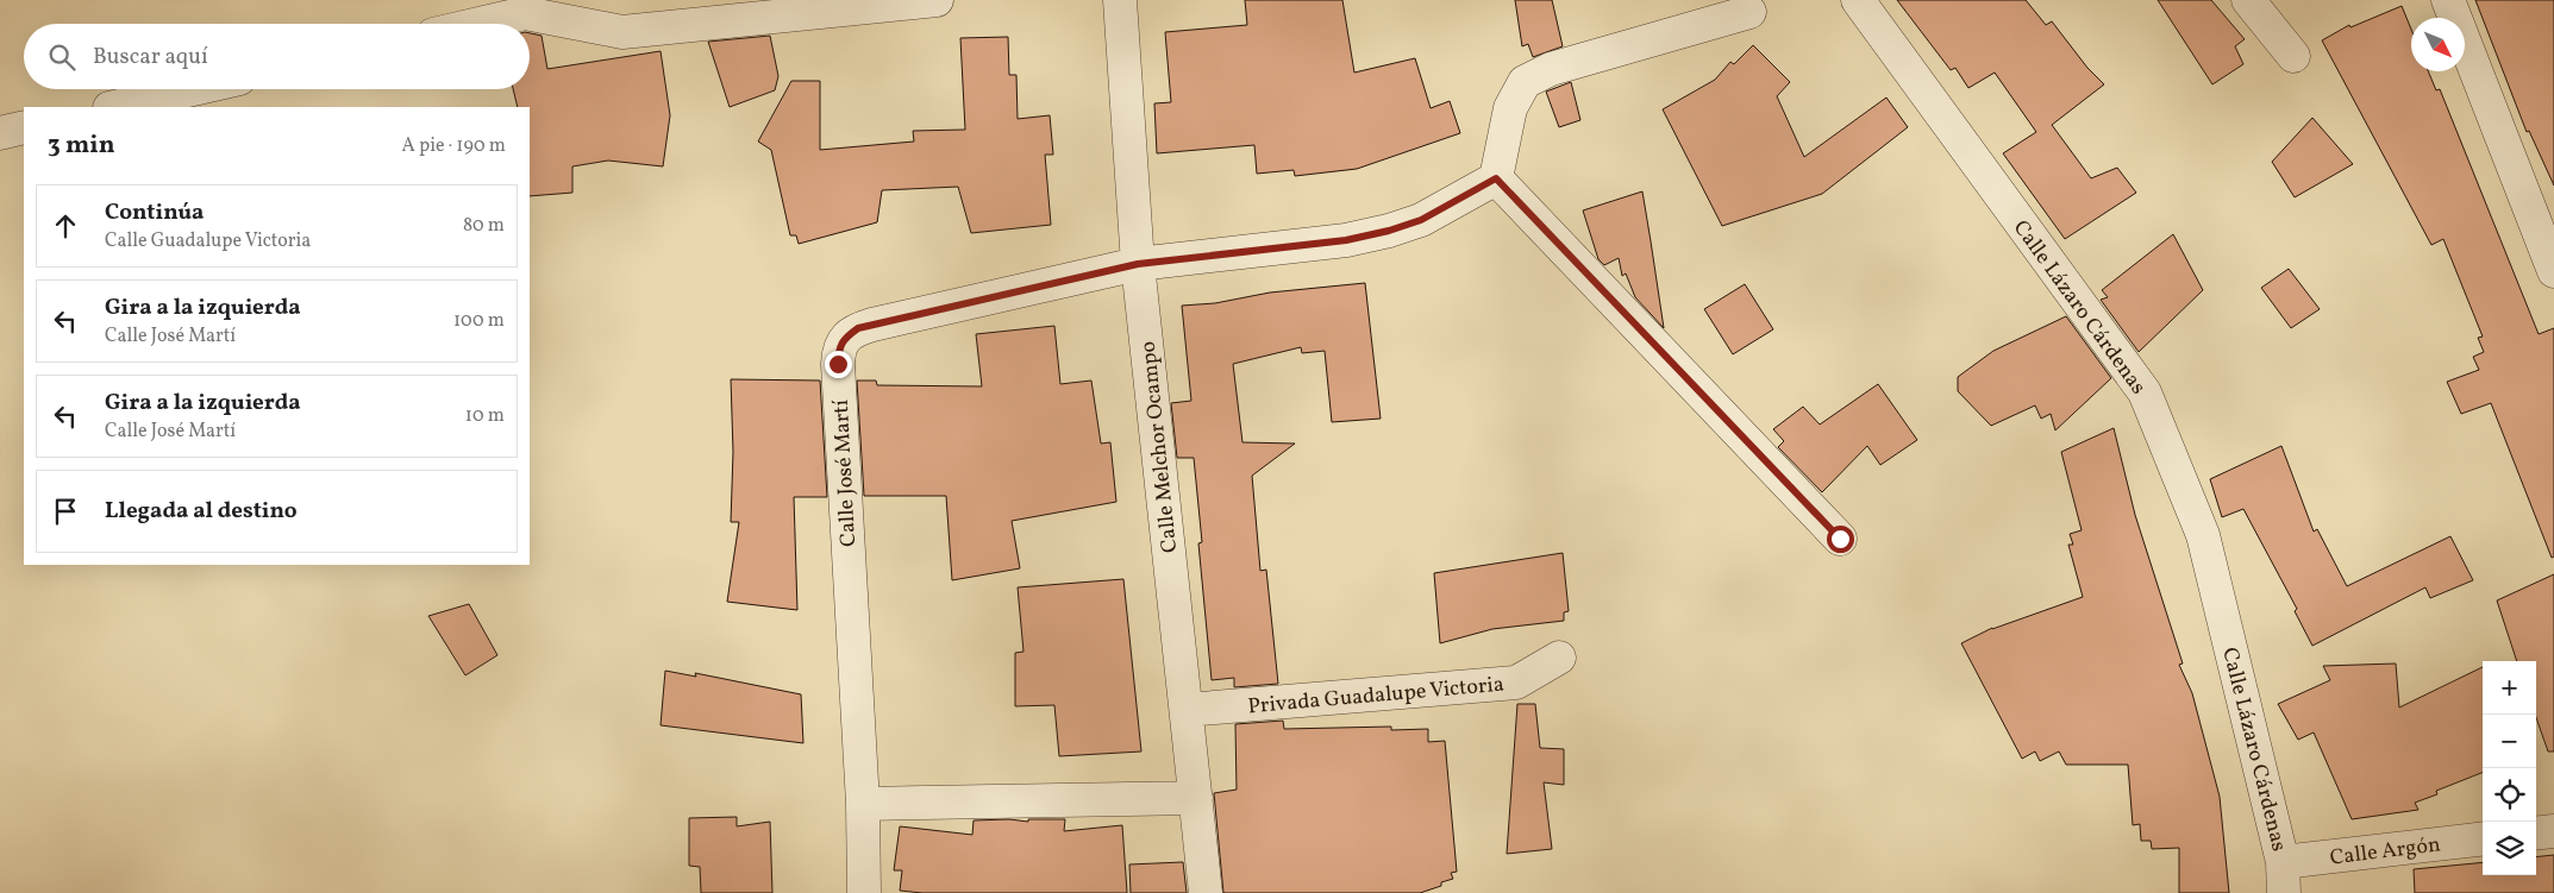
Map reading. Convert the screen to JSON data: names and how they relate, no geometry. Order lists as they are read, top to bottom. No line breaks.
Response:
{"streets":{"street":["Calle Lázaro Cárdenas","Calle Melchor Ocampo","Calle José Martí","Privada Guadalupe Victoria","Calle Argón"]},"crossings":[["Calle Lázaro Cárdenas","Calle Argón"],["Calle Melchor Ocampo","Calle José Martí"],["Calle Melchor Ocampo","Privada Guadalupe Victoria"]],"north":"bottom right","page":{"search":"Buscar aquí","heading":["3 min","A pie · 190 m"],"list":[["Continúa","Calle Guadalupe Victoria","80 m"],["Gira a la izquierda","Calle José Martí","100 m"],["Gira a la izquierda","Calle José Martí","10 m"],"Llegada al destino"],"map_buttons":["+","−"]}}
